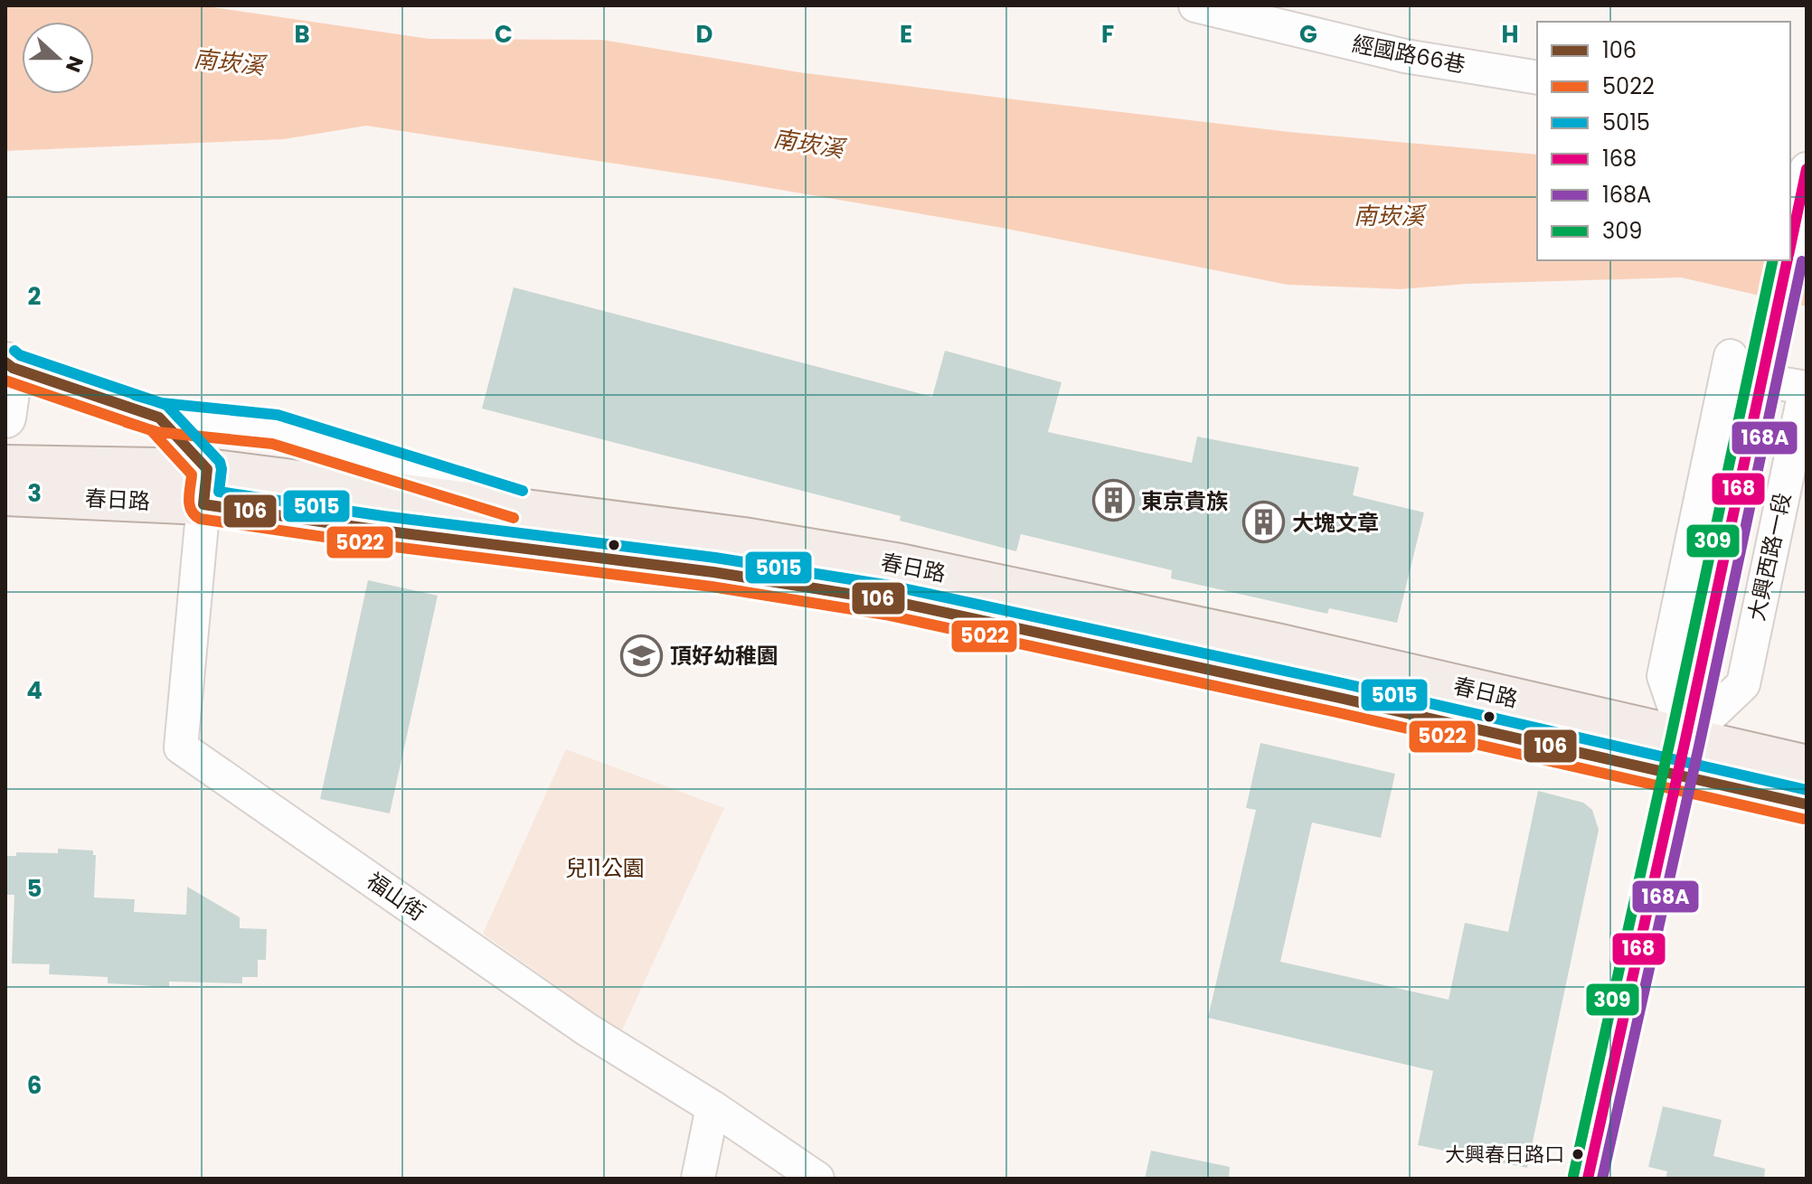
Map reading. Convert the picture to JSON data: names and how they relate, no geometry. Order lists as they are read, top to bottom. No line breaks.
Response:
{"streets":{"main road":["春日路"],"street":["經國路66巷","大興西路一段","福山街"]},"crossings":[["春日路","大興西路一段"],["春日路","福山街"]],"water":["南崁溪"],"parks":["兒11公園"],"places":{"building":["東京貴族","大塊文章"],"school or university":["頂好幼稚園"],"other":["大興春日路口"]},"lines":["transit line 168","transit line 309","transit line 168A","transit line 5015","transit line 106","transit line 5022"],"legend":["106","5022","5015","168","168A","309"],"north":"right","grid":{"columns":["B","C","D","E","F","G","H"],"rows":["2","3","4","5","6"]}}
